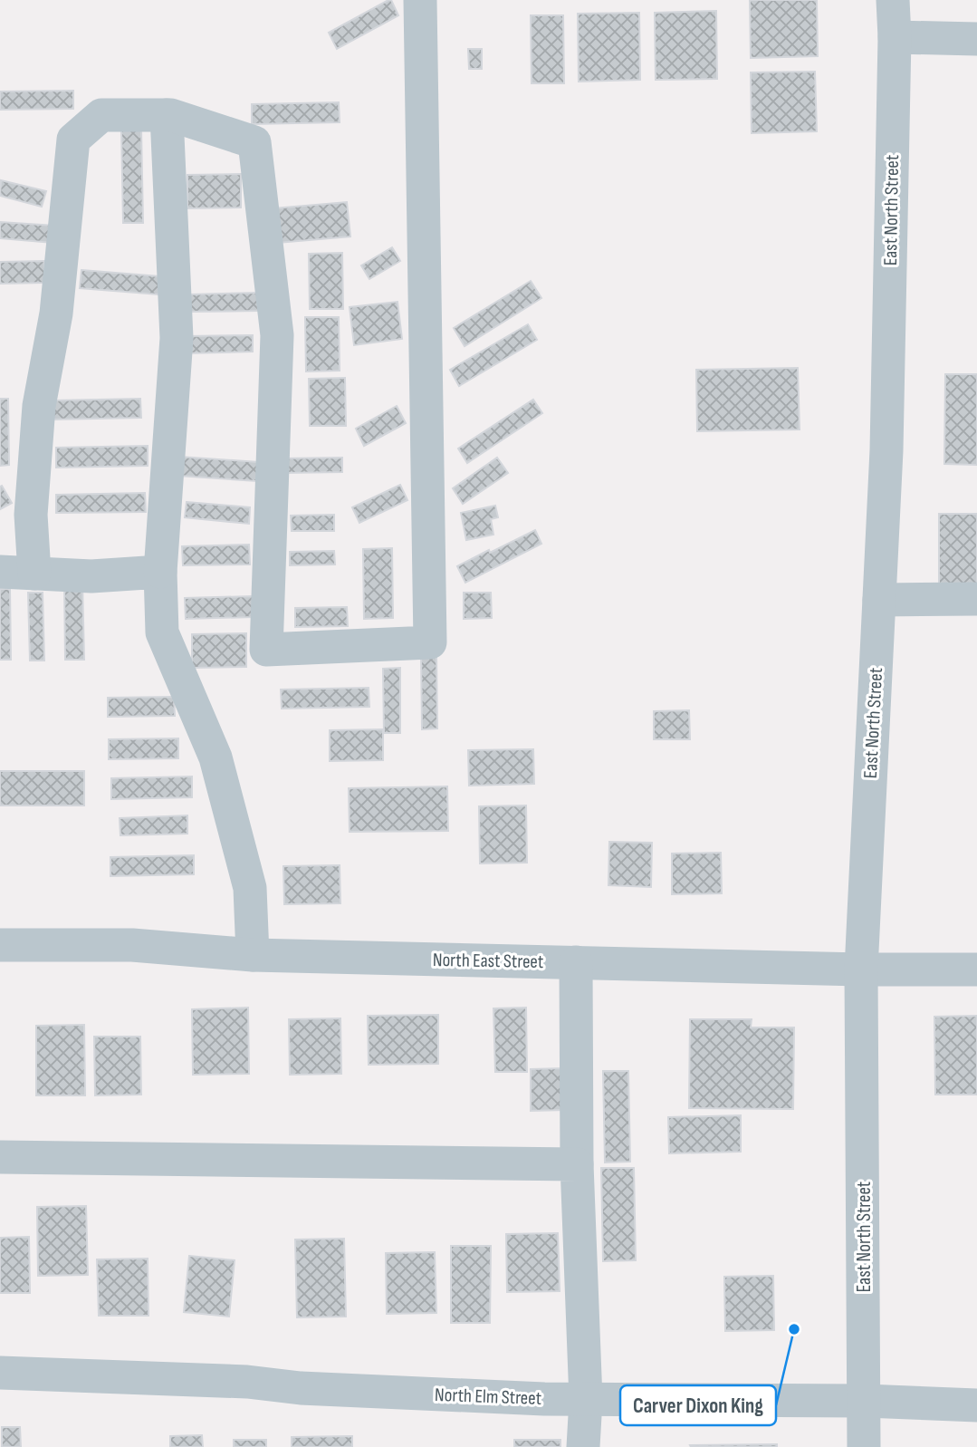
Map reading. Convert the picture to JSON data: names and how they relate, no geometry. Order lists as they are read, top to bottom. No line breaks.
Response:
{"streets":{"street":["East North Street","North East Street","North Elm Street"]},"crossings":[["East North Street","North East Street"],["East North Street","North Elm Street"]],"places":["Carver Dixon King"]}
